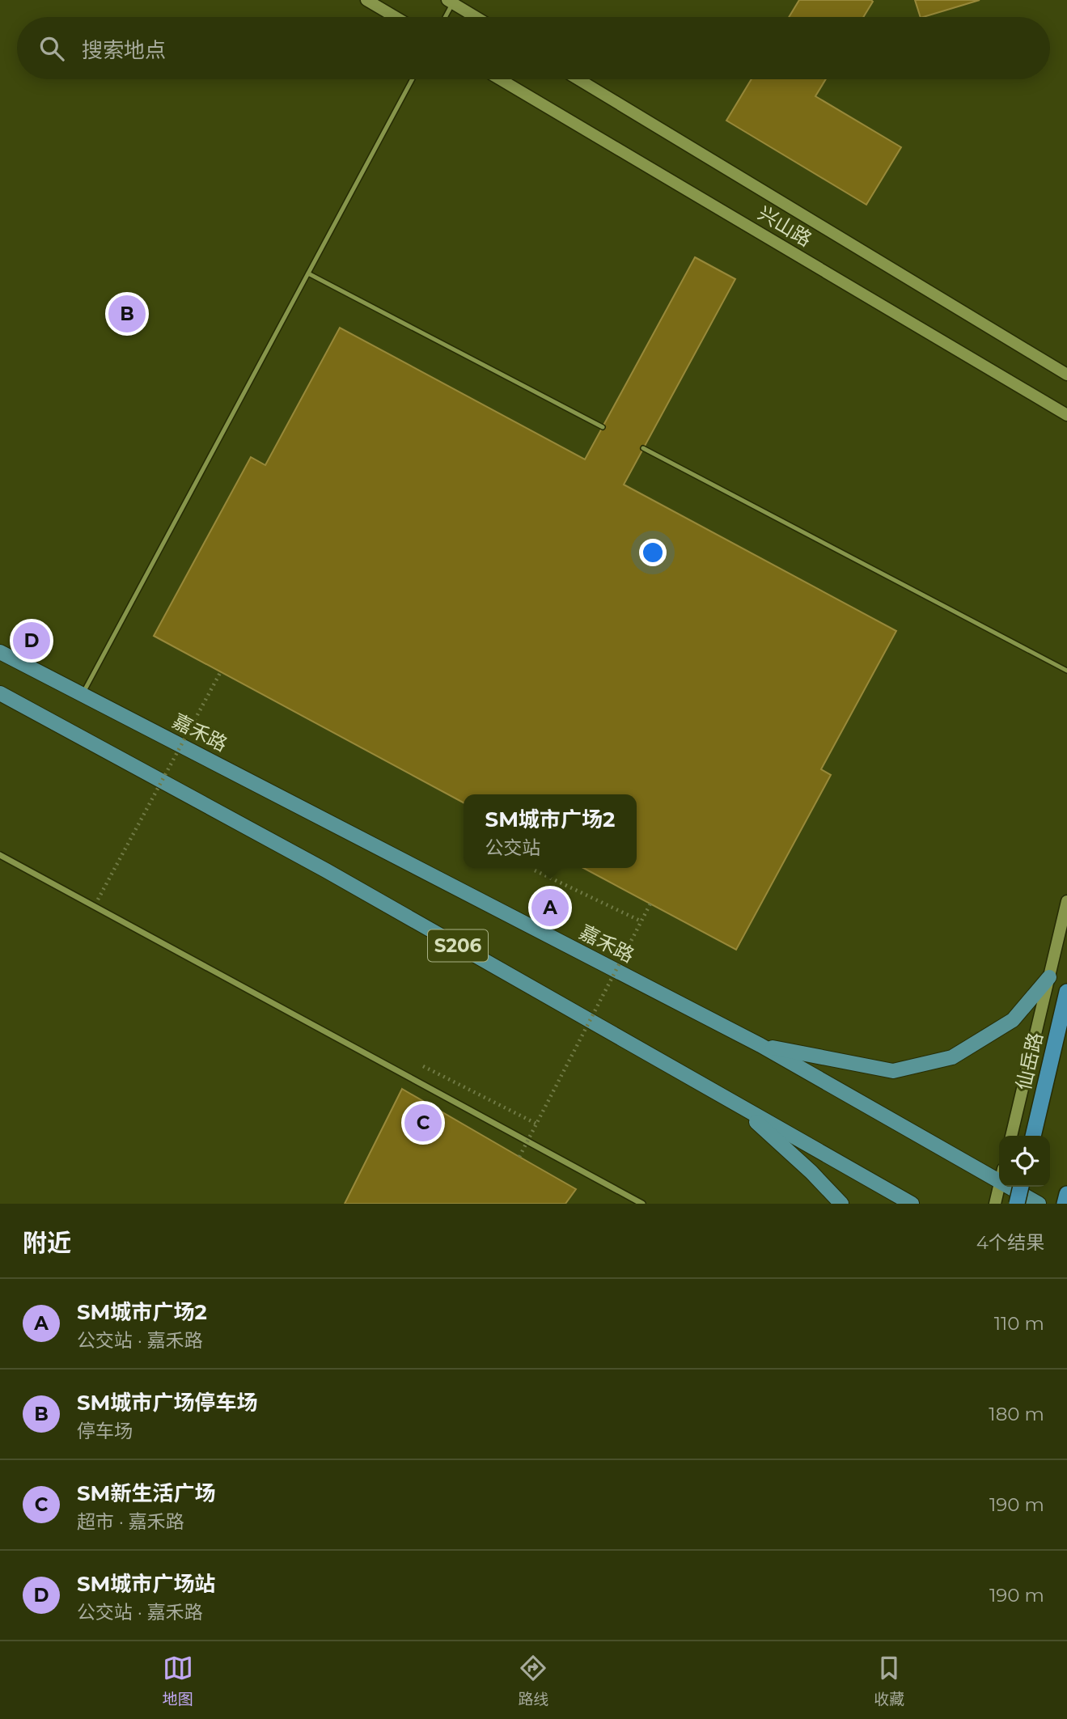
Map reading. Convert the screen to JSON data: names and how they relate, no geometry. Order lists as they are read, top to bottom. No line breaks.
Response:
{"streets":{"highway":["仙岳路"],"main road":["兴山路","嘉禾路","S206"]},"page":{"search":"搜索地点","pins":["B","D","A","C"],"popup":["SM城市广场2","公交站"],"heading":["附近","4个结果"],"list":[{"mark":"A","name":"SM城市广场2","note":"公交站 · 嘉禾路","value":"110 m"},{"mark":"B","name":"SM城市广场停车场","note":"停车场","value":"180 m"},{"mark":"C","name":"SM新生活广场","note":"超市 · 嘉禾路","value":"190 m"},{"mark":"D","name":"SM城市广场站","note":"公交站 · 嘉禾路","value":"190 m"}],"nav":["地图","路线","收藏"]}}
